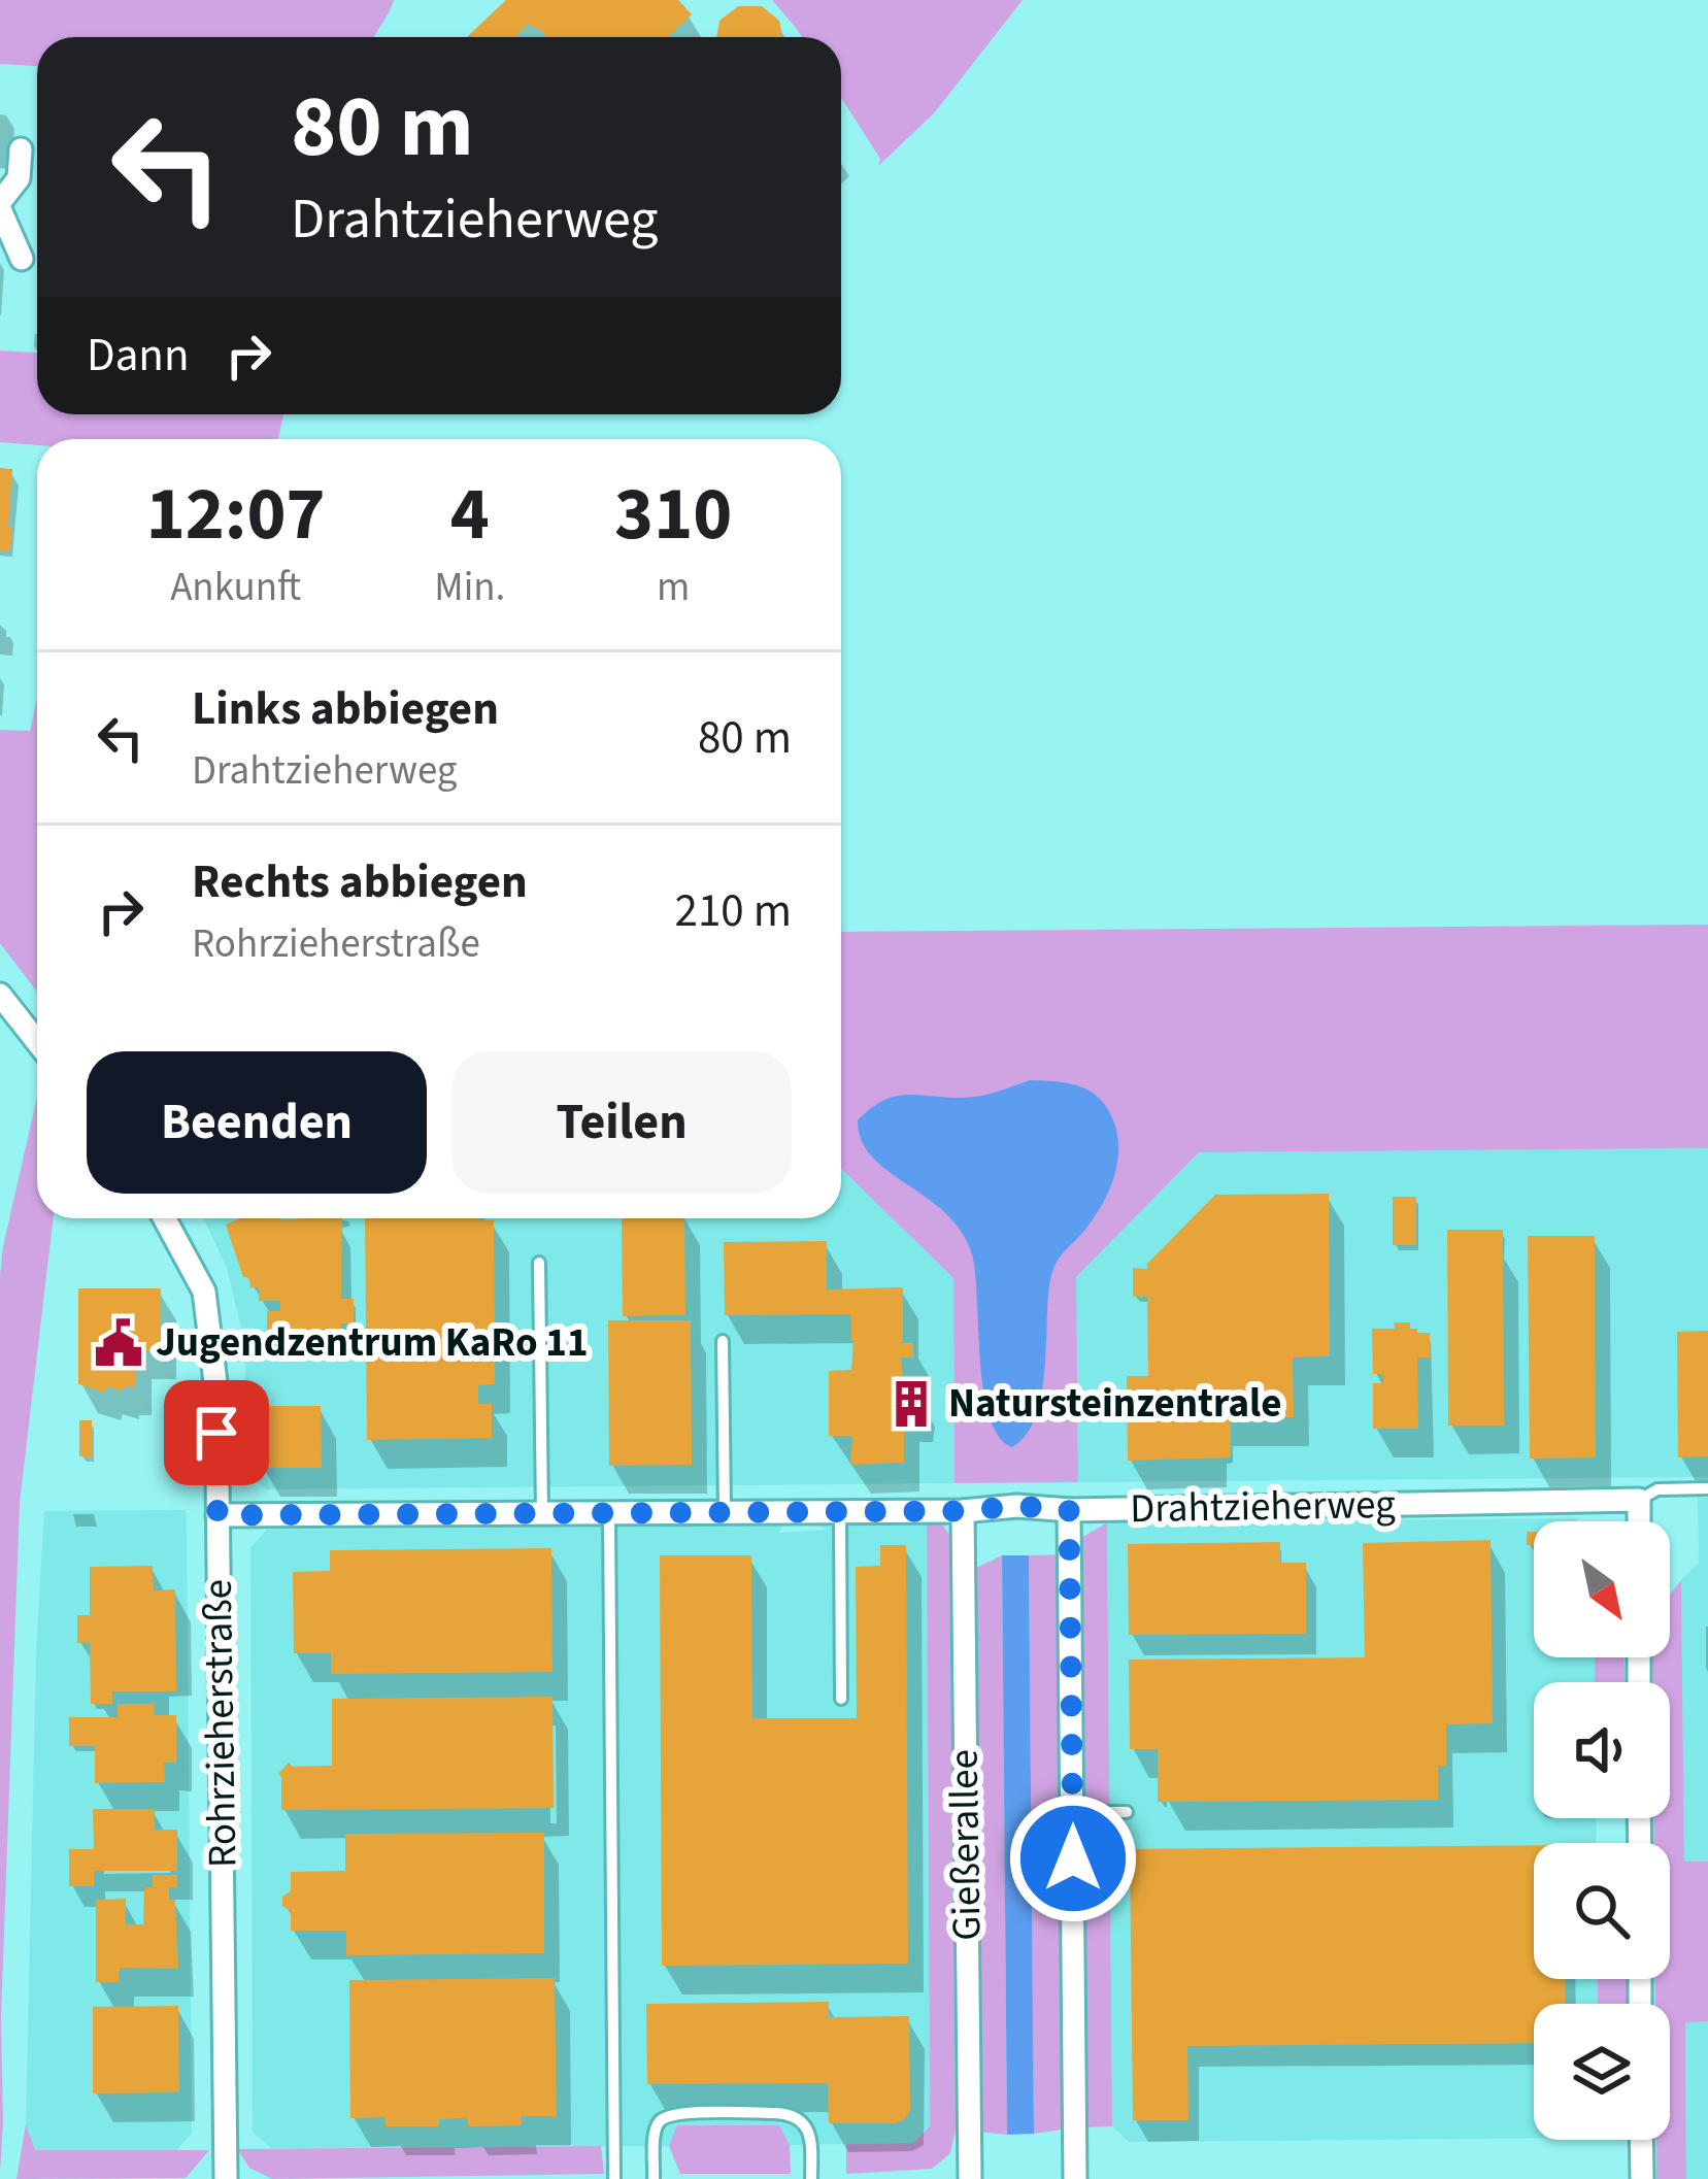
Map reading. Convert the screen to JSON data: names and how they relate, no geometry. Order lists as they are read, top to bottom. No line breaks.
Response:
{"streets":{"street":["Drahtzieherweg","Rohrzieherstraße","Gießerallee"]},"crossings":[["Drahtzieherweg","Rohrzieherstraße"],["Drahtzieherweg","Gießerallee"]],"places":{"public building":["Jugendzentrum KaRo 11"],"building":["Natursteinzentrale"]},"north":"bottom right","page":{"turn":["80 m","Drahtzieherweg"],"then":"Dann","eta":["12:07","Ankunft","4","Min.","310","m"],"list":[{"name":"Links abbiegen","note":"Drahtzieherweg","value":"80 m"},{"name":"Rechts abbiegen","note":"Rohrzieherstraße","value":"210 m"}],"buttons":["Beenden","Teilen"]}}
